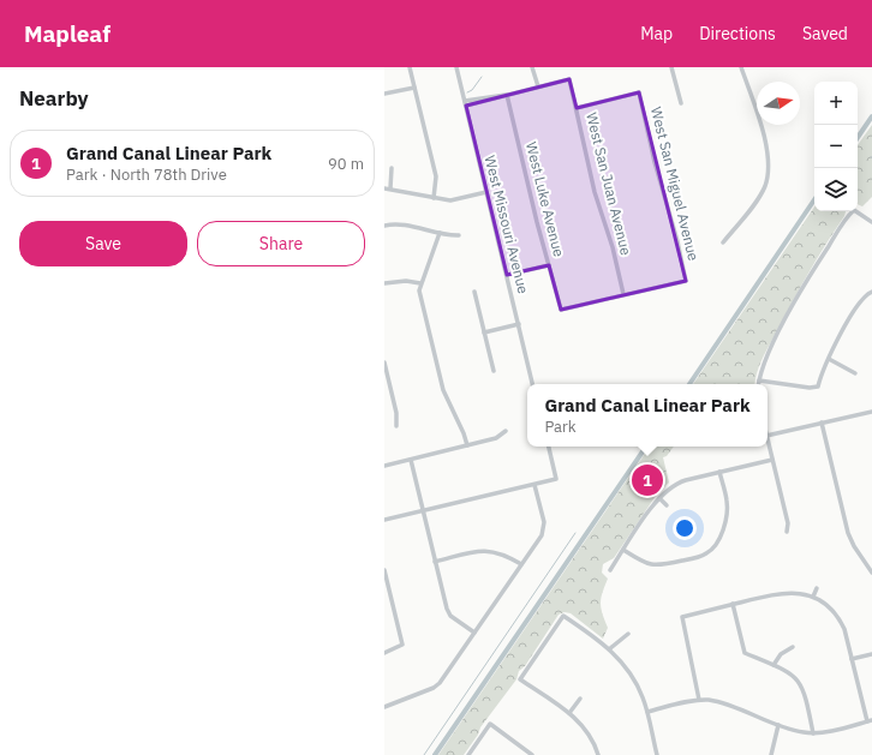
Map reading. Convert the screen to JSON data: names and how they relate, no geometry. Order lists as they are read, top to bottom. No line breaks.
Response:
{"streets":{"street":["West San Juan Avenue","West San Miguel Avenue","West Luke Avenue","West Missouri Avenue"]},"crossings":[["West San Juan Avenue","West San Miguel Avenue"],["West San Juan Avenue","West Luke Avenue"],["West San Miguel Avenue","West Luke Avenue"]],"north":"right","page":{"header":"Mapleaf","nav":["Map","Directions","Saved"],"heading":"Nearby","map_buttons":["+","−"],"list":[{"mark":"1","name":"Grand Canal Linear Park","note":"Park · North 78th Drive","value":"90 m"}],"buttons":["Save","Share"],"popup":["Grand Canal Linear Park","Park"],"pins":"1"}}
